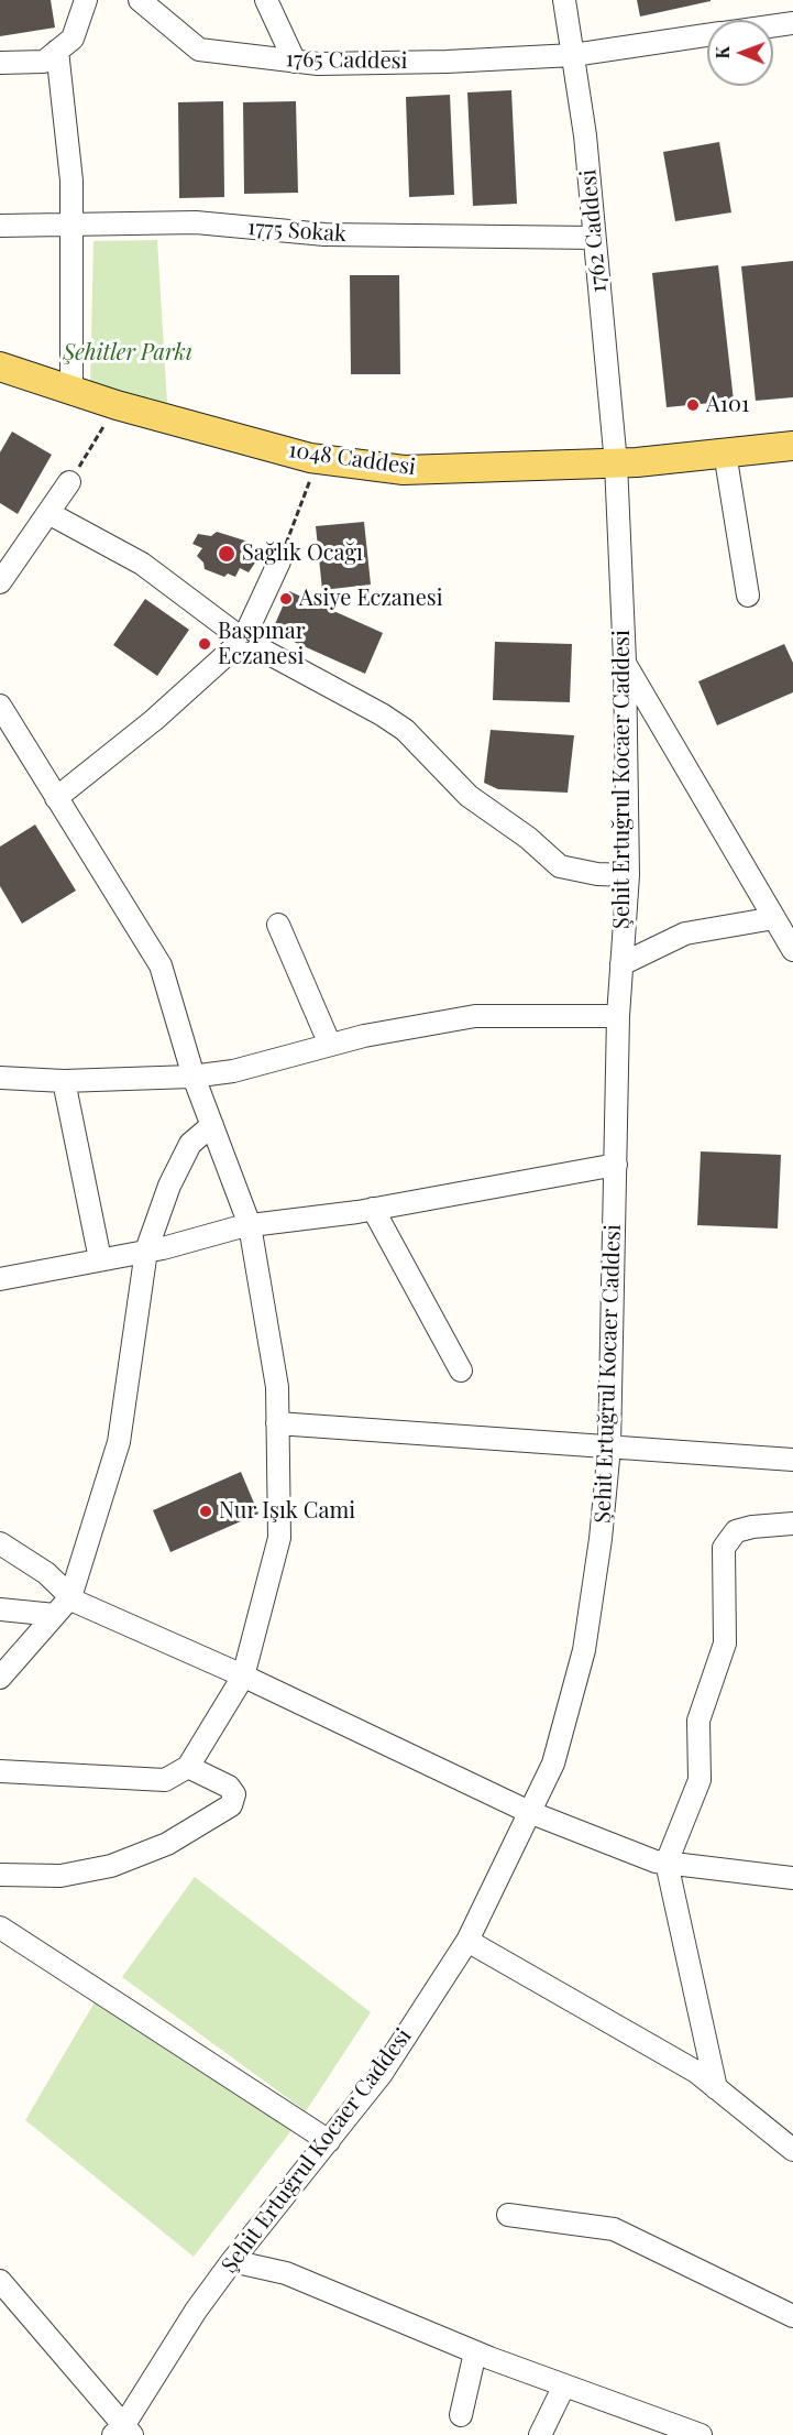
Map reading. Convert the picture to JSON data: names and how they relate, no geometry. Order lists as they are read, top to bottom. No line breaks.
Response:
{"streets":{"main road":["1048 Caddesi"],"street":["1765 Caddesi","1775 Sokak","1762 Caddesi","Şehit Ertuğrul Kocaer Caddesi"]},"crossings":[["1765 Caddesi","1762 Caddesi"],["1775 Sokak","1762 Caddesi"],["1762 Caddesi","1048 Caddesi"],["1762 Caddesi","Şehit Ertuğrul Kocaer Caddesi"],["1048 Caddesi","Şehit Ertuğrul Kocaer Caddesi"]],"parks":["Şehitler Parkı"],"places":["A101","Sağlık Ocağı","Asiye Eczanesi","Başpınar Eczanesi","Nur Işık Cami"],"north":"left"}
